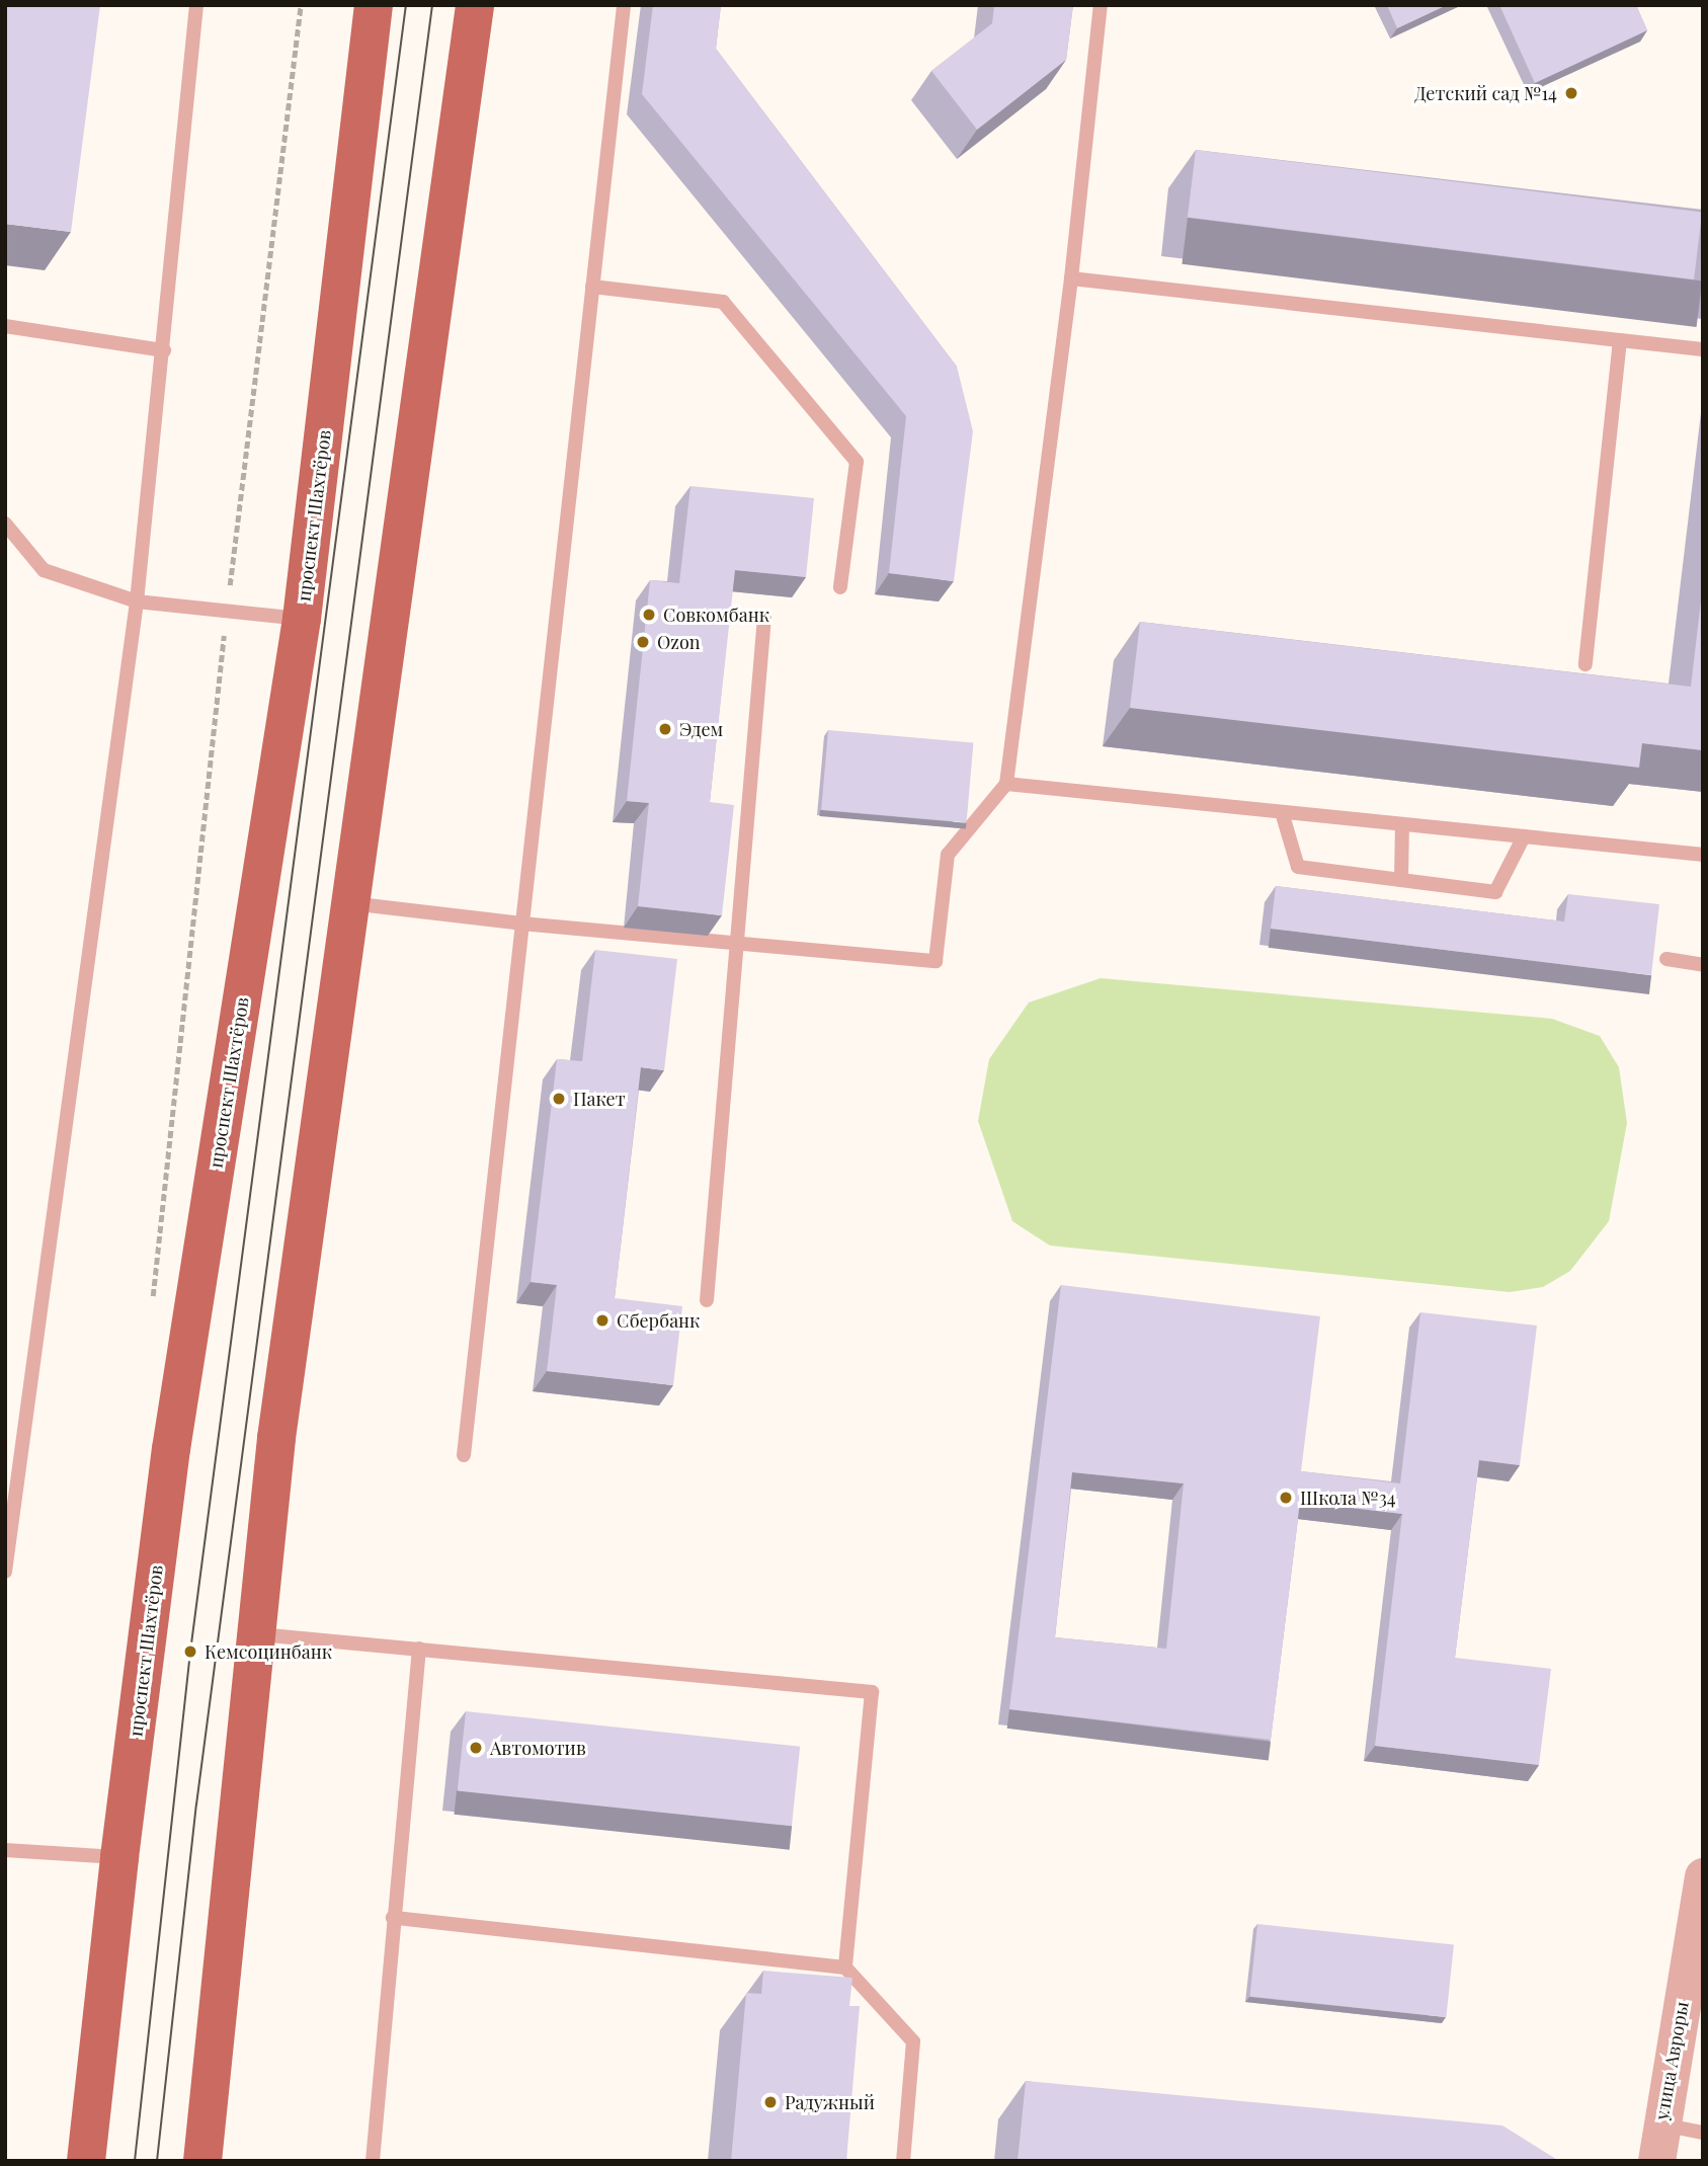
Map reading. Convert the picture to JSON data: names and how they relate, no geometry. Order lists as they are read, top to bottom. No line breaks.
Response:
{"streets":{"main road":["проспект Шахтёров"],"street":["улица Авроры"]},"places":["Детский сад №14","Совкомбанк","Ozon","Эдем","Пакет","Сбербанк","Школа №34","Кемсоцинбанк","Автомотив","Радужный"]}
